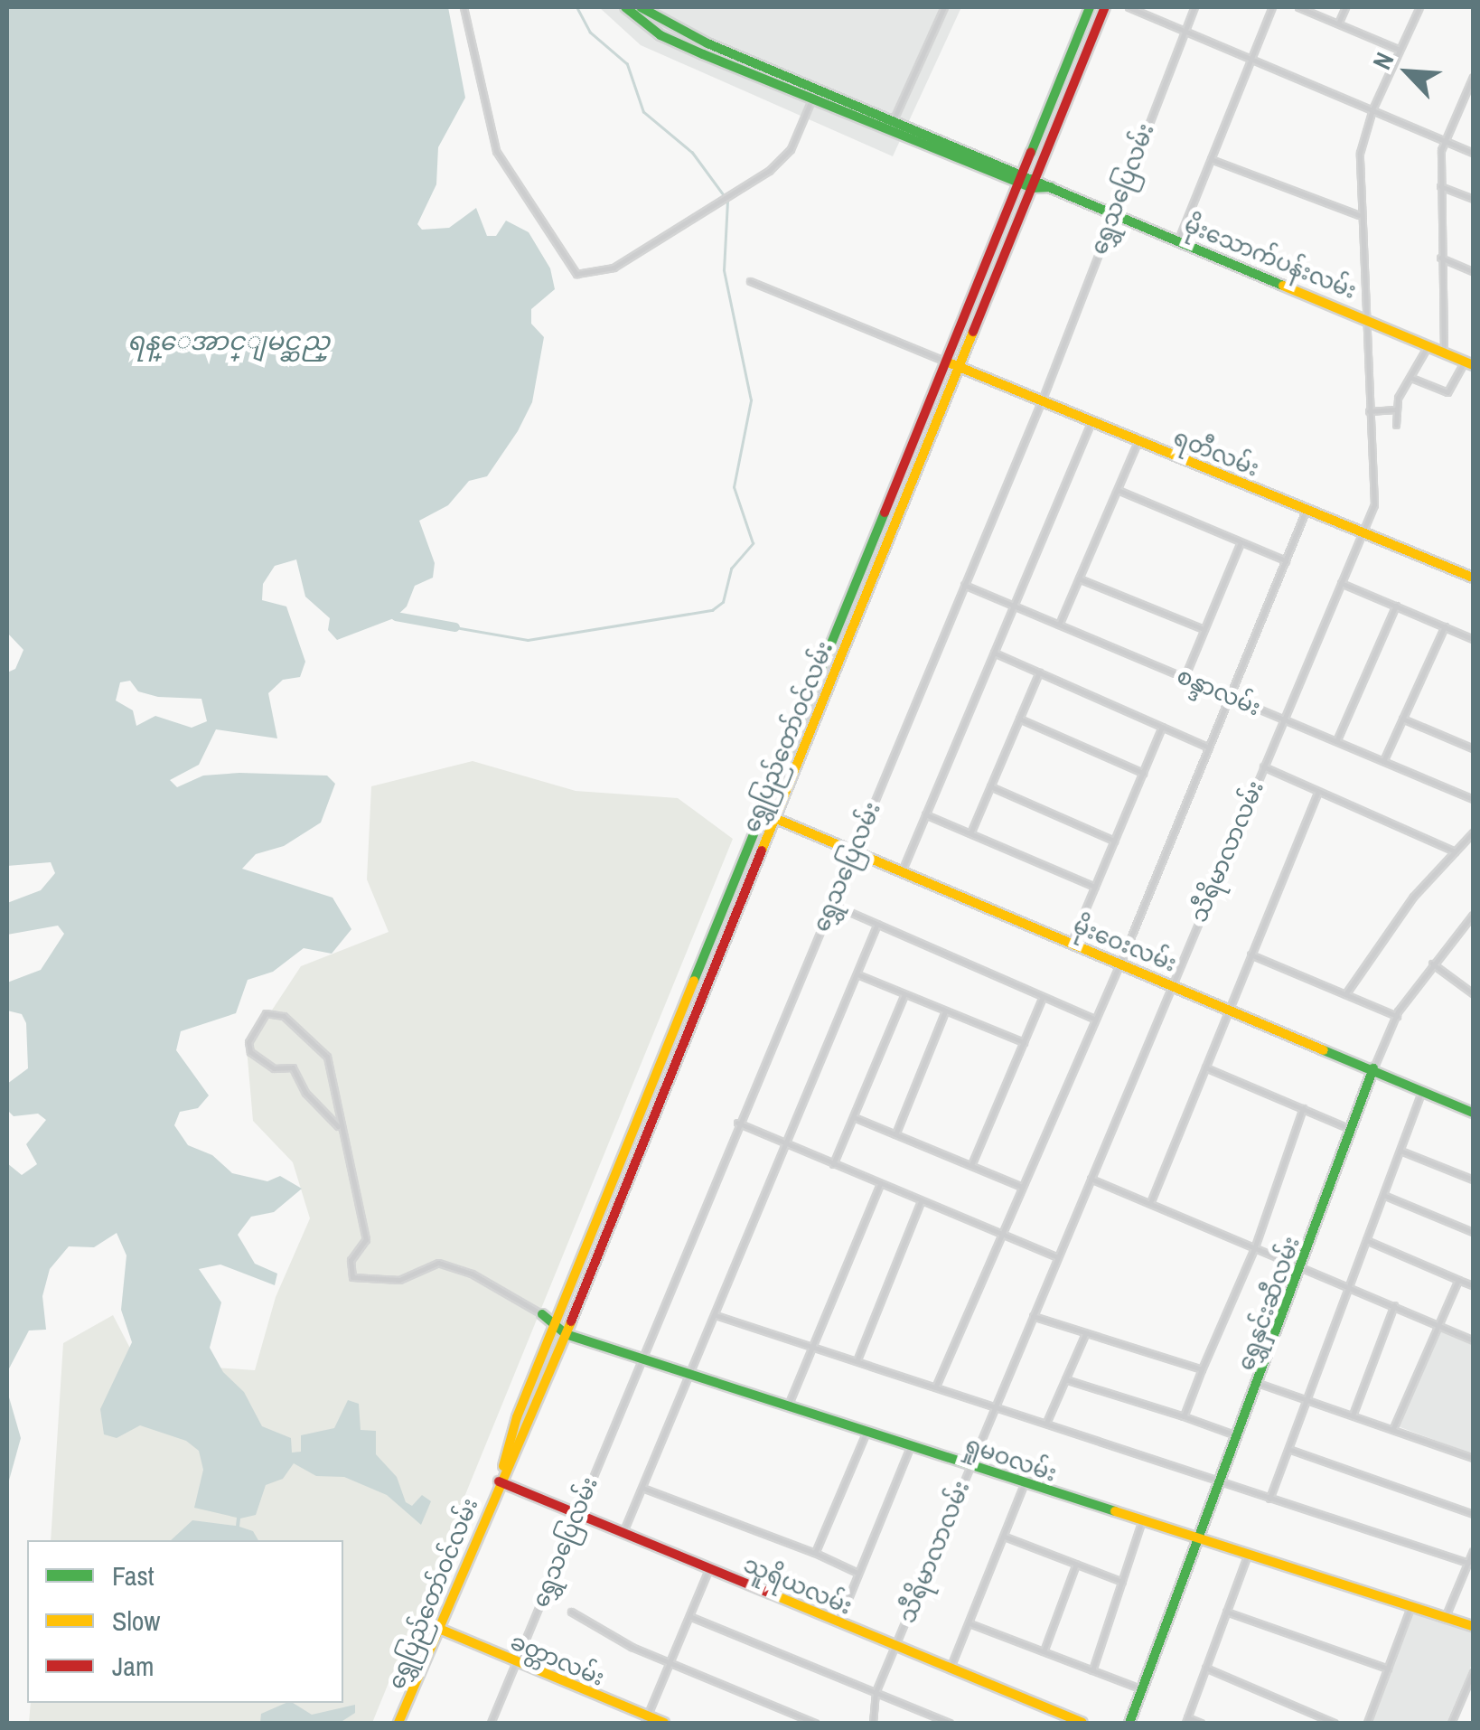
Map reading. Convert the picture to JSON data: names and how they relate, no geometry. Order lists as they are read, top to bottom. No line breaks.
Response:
{"streets":{"street":["ရွှေသပြေလမ်း","မိုးသောက်ပန်းလမ်း","ရတီလမ်း","စန္ဒာလမ်း","ရွှေပြည်တော်ဝင်လမ်း","သီရိမာလာလမ်း","မိုးဝေးလမ်း","ရွှေနှင်းဆီလမ်း","ရှုမဝလမ်း","သူရိယလမ်း","ခတ္တာလမ်း"]},"crossings":[["ရွှေသပြေလမ်း","မိုးသောက်ပန်းလမ်း"],["ရွှေသပြေလမ်း","ရတီလမ်း"],["ရွှေသပြေလမ်း","စန္ဒာလမ်း"],["ရွှေသပြေလမ်း","မိုးဝေးလမ်း"],["ရွှေသပြေလမ်း","ရှုမဝလမ်း"],["ရွှေသပြေလမ်း","သူရိယလမ်း"],["ရွှေသပြေလမ်း","ခတ္တာလမ်း"],["မိုးသောက်ပန်းလမ်း","သီရိမာလာလမ်း"],["ရတီလမ်း","ရွှေပြည်တော်ဝင်လမ်း"],["ရတီလမ်း","သီရိမာလာလမ်း"],["စန္ဒာလမ်း","သီရိမာလာလမ်း"],["ရွှေပြည်တော်ဝင်လမ်း","မိုးဝေးလမ်း"],["ရွှေပြည်တော်ဝင်လမ်း","ရှုမဝလမ်း"],["ရွှေပြည်တော်ဝင်လမ်း","သူရိယလမ်း"],["ရွှေပြည်တော်ဝင်လမ်း","ခတ္တာလမ်း"],["သီရိမာလာလမ်း","မိုးဝေးလမ်း"],["သီရိမာလာလမ်း","ရှုမဝလမ်း"],["သီရိမာလာလမ်း","သူရိယလမ်း"],["မိုးဝေးလမ်း","ရွှေနှင်းဆီလမ်း"],["ရွှေနှင်းဆီလမ်း","ရှုမဝလမ်း"]],"water":["ရန္ေအာင္ျမင္ဆည္"],"legend":["Fast","Slow","Jam"],"north":"top left"}
